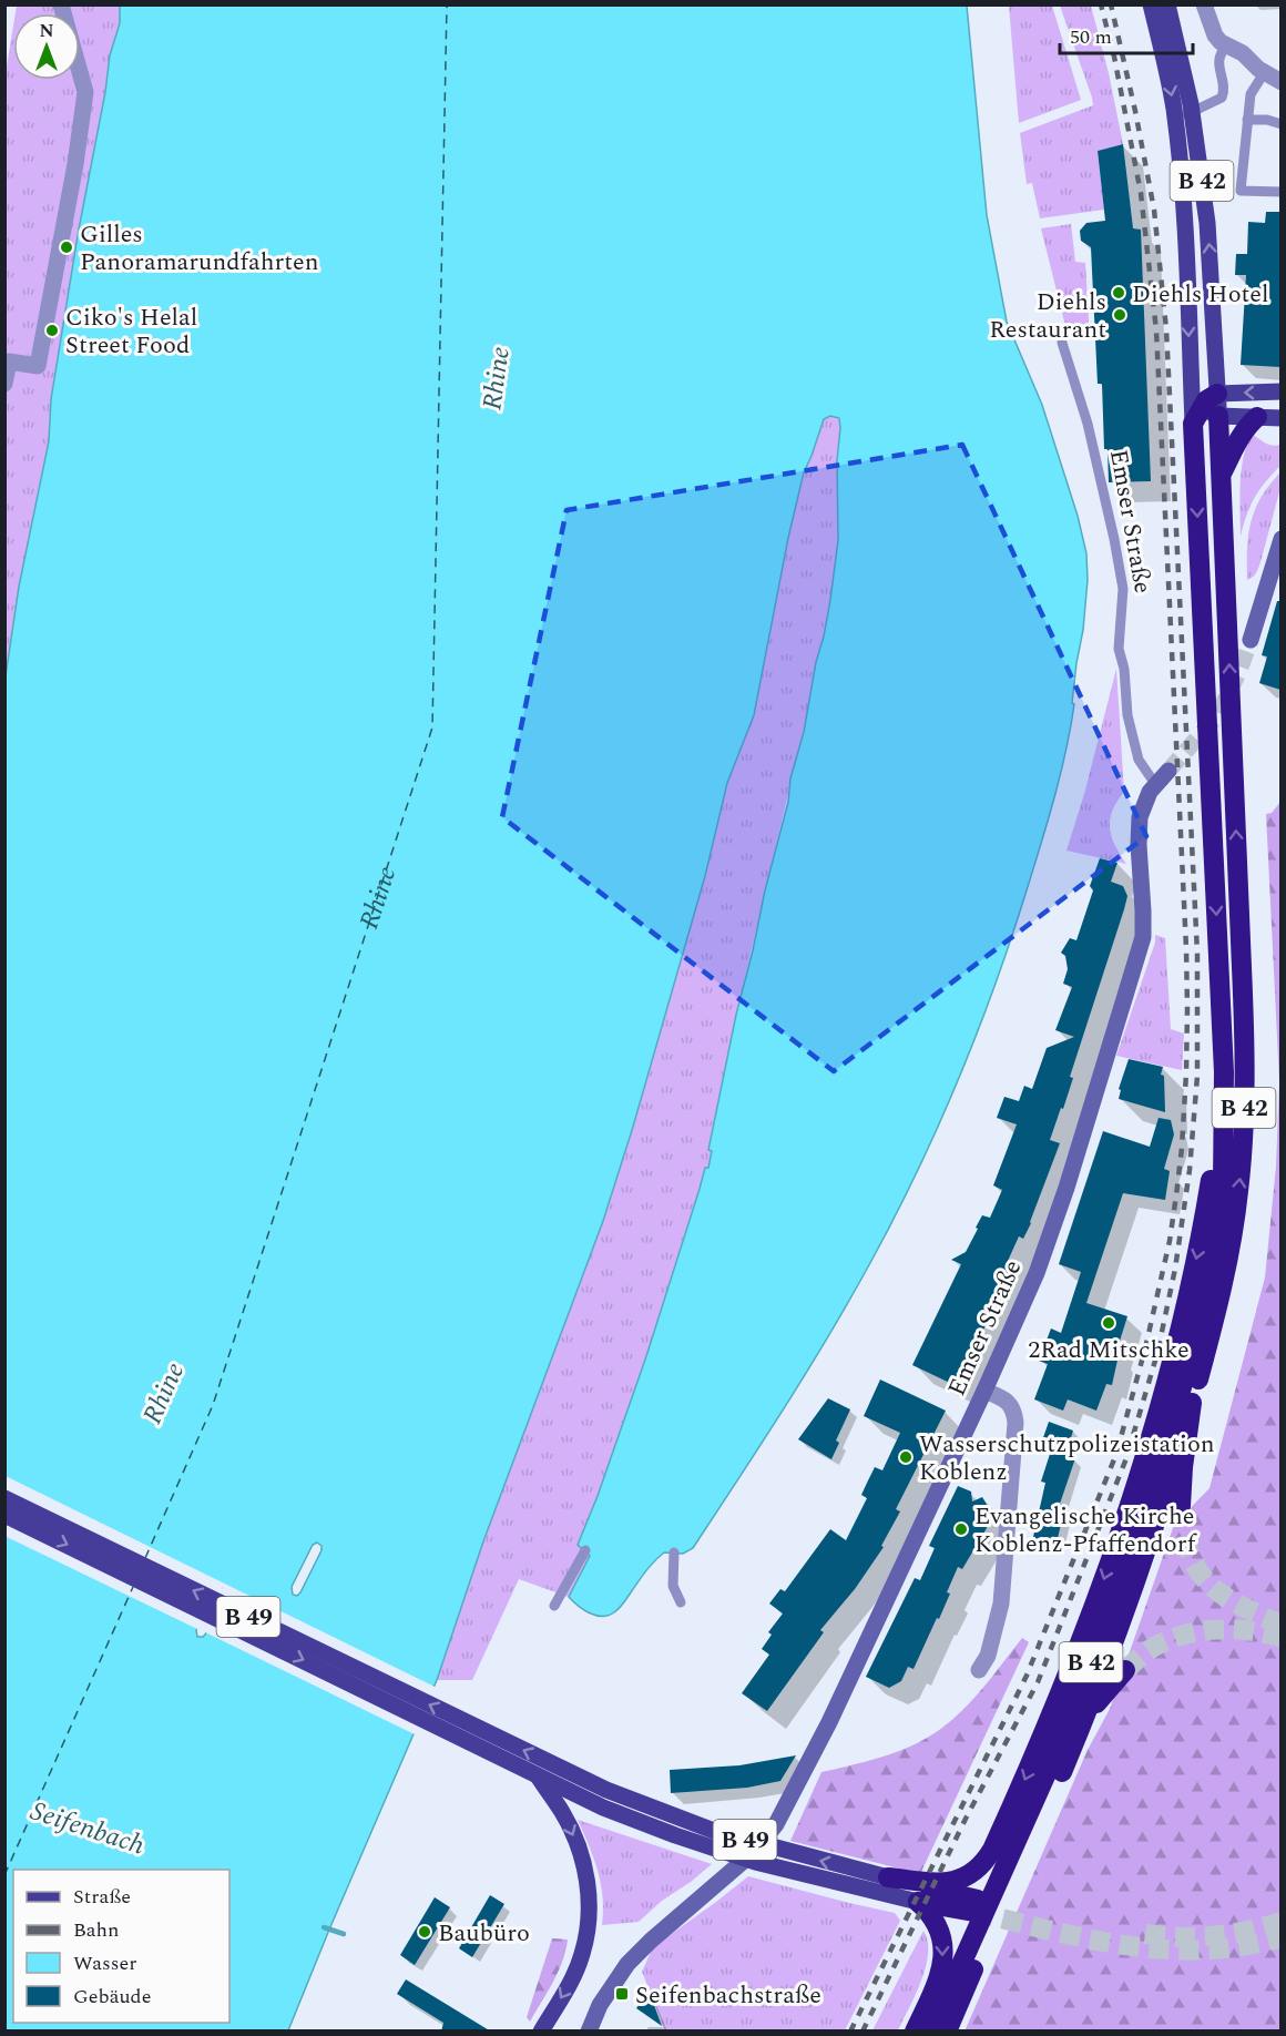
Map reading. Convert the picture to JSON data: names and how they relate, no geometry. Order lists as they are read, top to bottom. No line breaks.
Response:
{"streets":{"highway":["B 42","B 49"],"street":["Emser Straße"]},"water":["Rhine","Seifenbach"],"places":{"other":["Gilles Panoramarundfahrten","Diehls Hotel","Diehls Restaurant","Ciko's Helal Street Food","2Rad Mitschke","Wasserschutzpolizeistation Koblenz","Evangelische Kirche Koblenz-Pfaffendorf","Baubüro"],"transit":["Seifenbachstraße"]},"legend":["Straße","Bahn","Wasser","Gebäude"],"scale_bar":"50 m","north":"top"}
